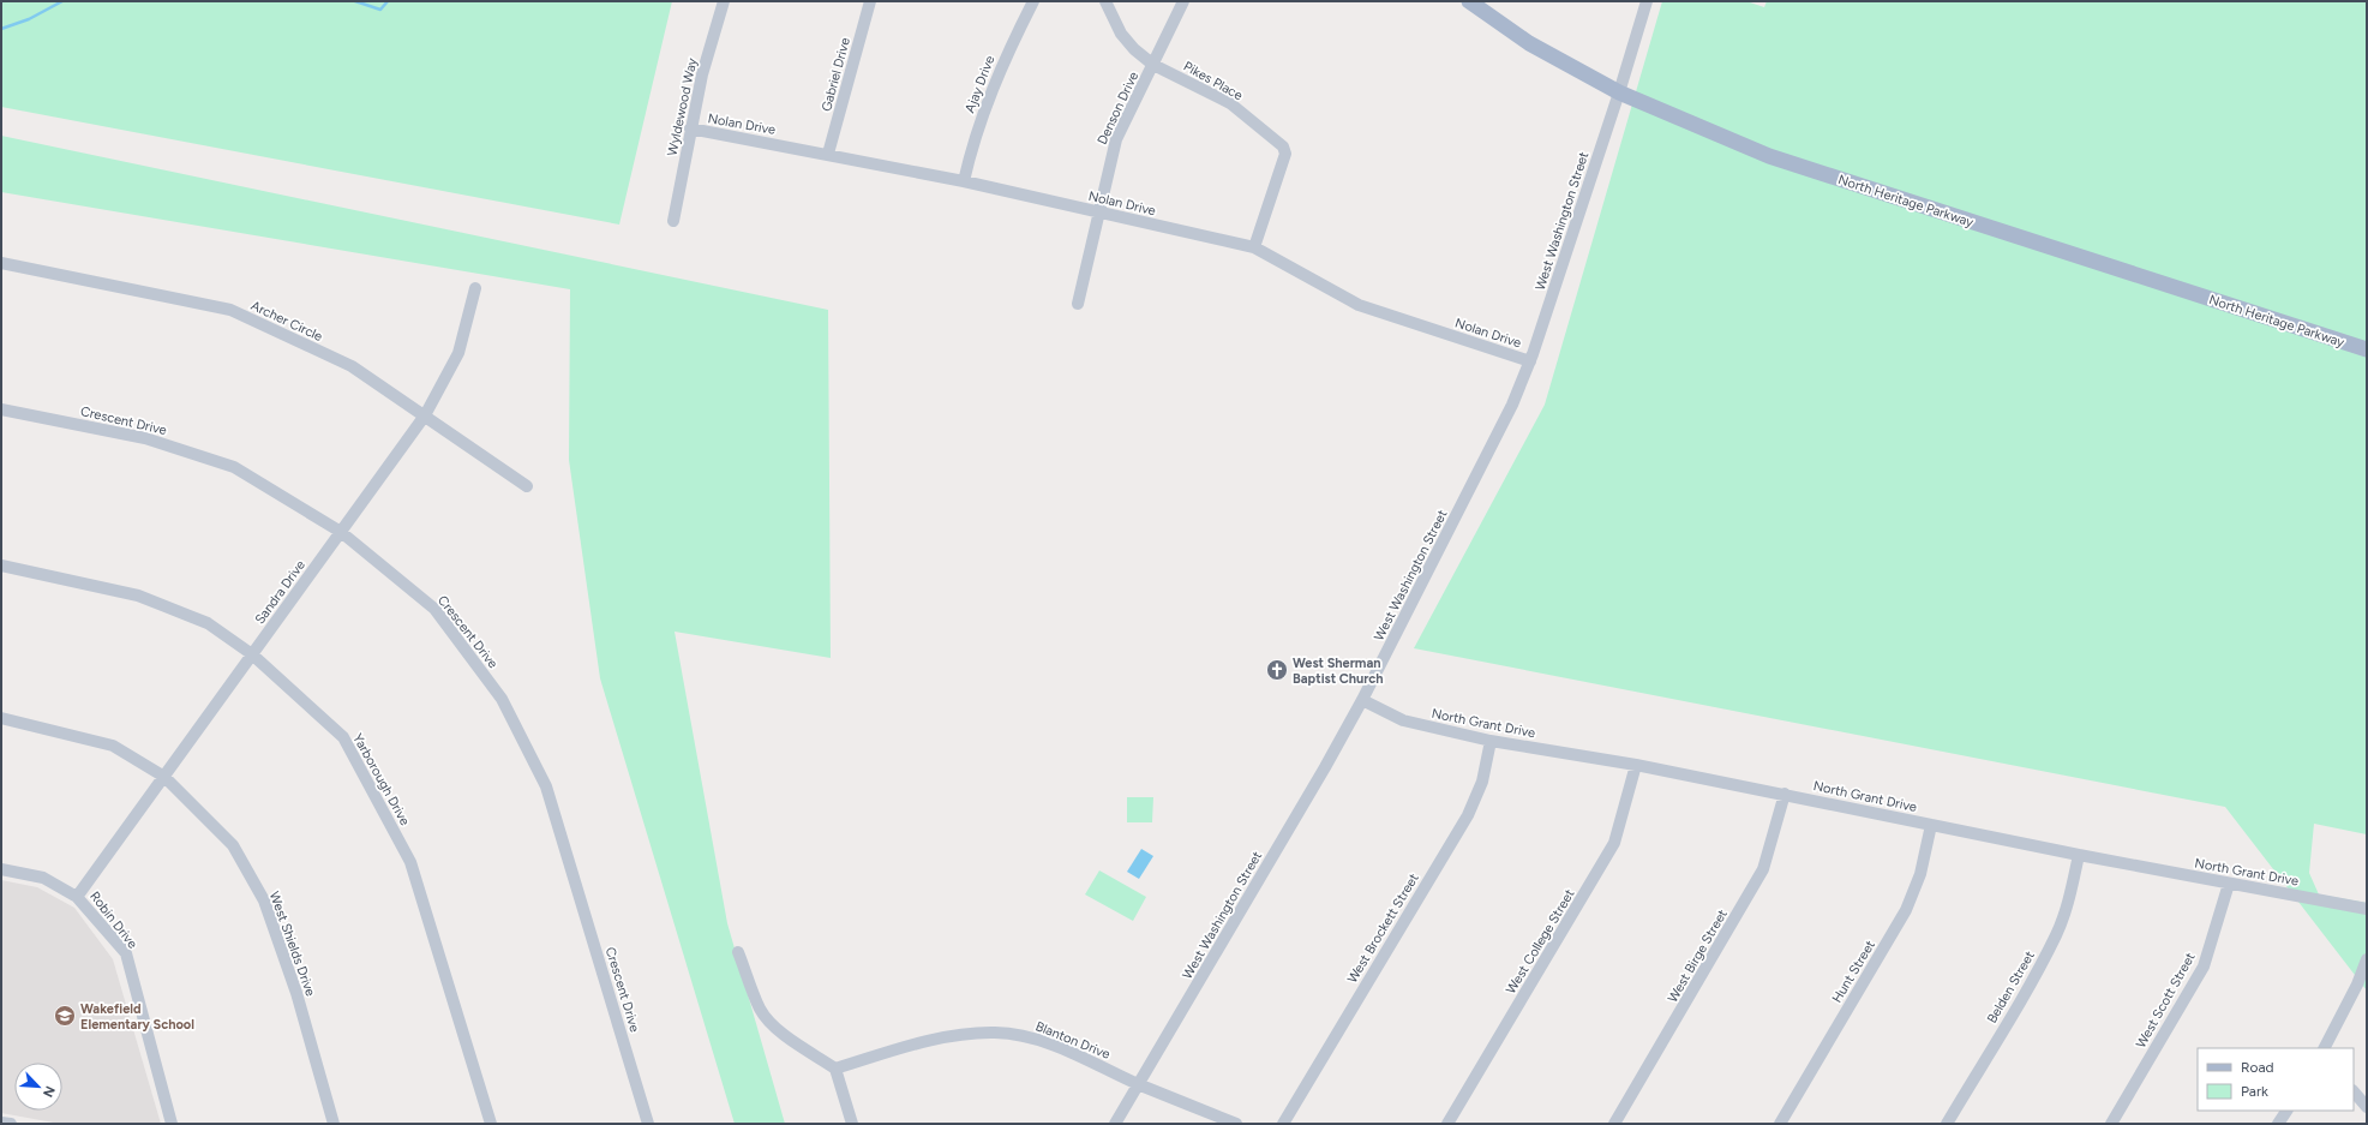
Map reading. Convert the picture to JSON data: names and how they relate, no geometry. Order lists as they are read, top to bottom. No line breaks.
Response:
{"streets":{"main road":["North Heritage Parkway"],"street":["Gabriel Drive","Pikes Place","Ajay Drive","Wyldewood Way","Denson Drive","Nolan Drive","West Washington Street","Archer Circle","Crescent Drive","Sandra Drive","North Grant Drive","Yarborough Drive","Robin Drive","West Brockett Street","West College Street","West Shields Drive","West Birge Street","Hunt Street","Belden Street","West Scott Street","Blanton Drive"]},"crossings":[["Gabriel Drive","Nolan Drive"],["Pikes Place","Denson Drive"],["Pikes Place","Nolan Drive"],["Ajay Drive","Nolan Drive"],["Wyldewood Way","Nolan Drive"],["Denson Drive","Nolan Drive"],["Nolan Drive","West Washington Street"],["North Heritage Parkway","West Washington Street"],["West Washington Street","North Grant Drive"],["West Washington Street","Blanton Drive"],["Archer Circle","Sandra Drive"],["Crescent Drive","Sandra Drive"],["Sandra Drive","Yarborough Drive"],["Sandra Drive","Robin Drive"],["Sandra Drive","West Shields Drive"],["North Grant Drive","West Brockett Street"],["North Grant Drive","West College Street"],["North Grant Drive","West Birge Street"],["North Grant Drive","Hunt Street"],["North Grant Drive","Belden Street"],["North Grant Drive","West Scott Street"]],"places":{"church":["West Sherman Baptist Church"],"school or university":["Wakefield Elementary School"]},"legend":["Road","Park"],"north":"bottom right"}
